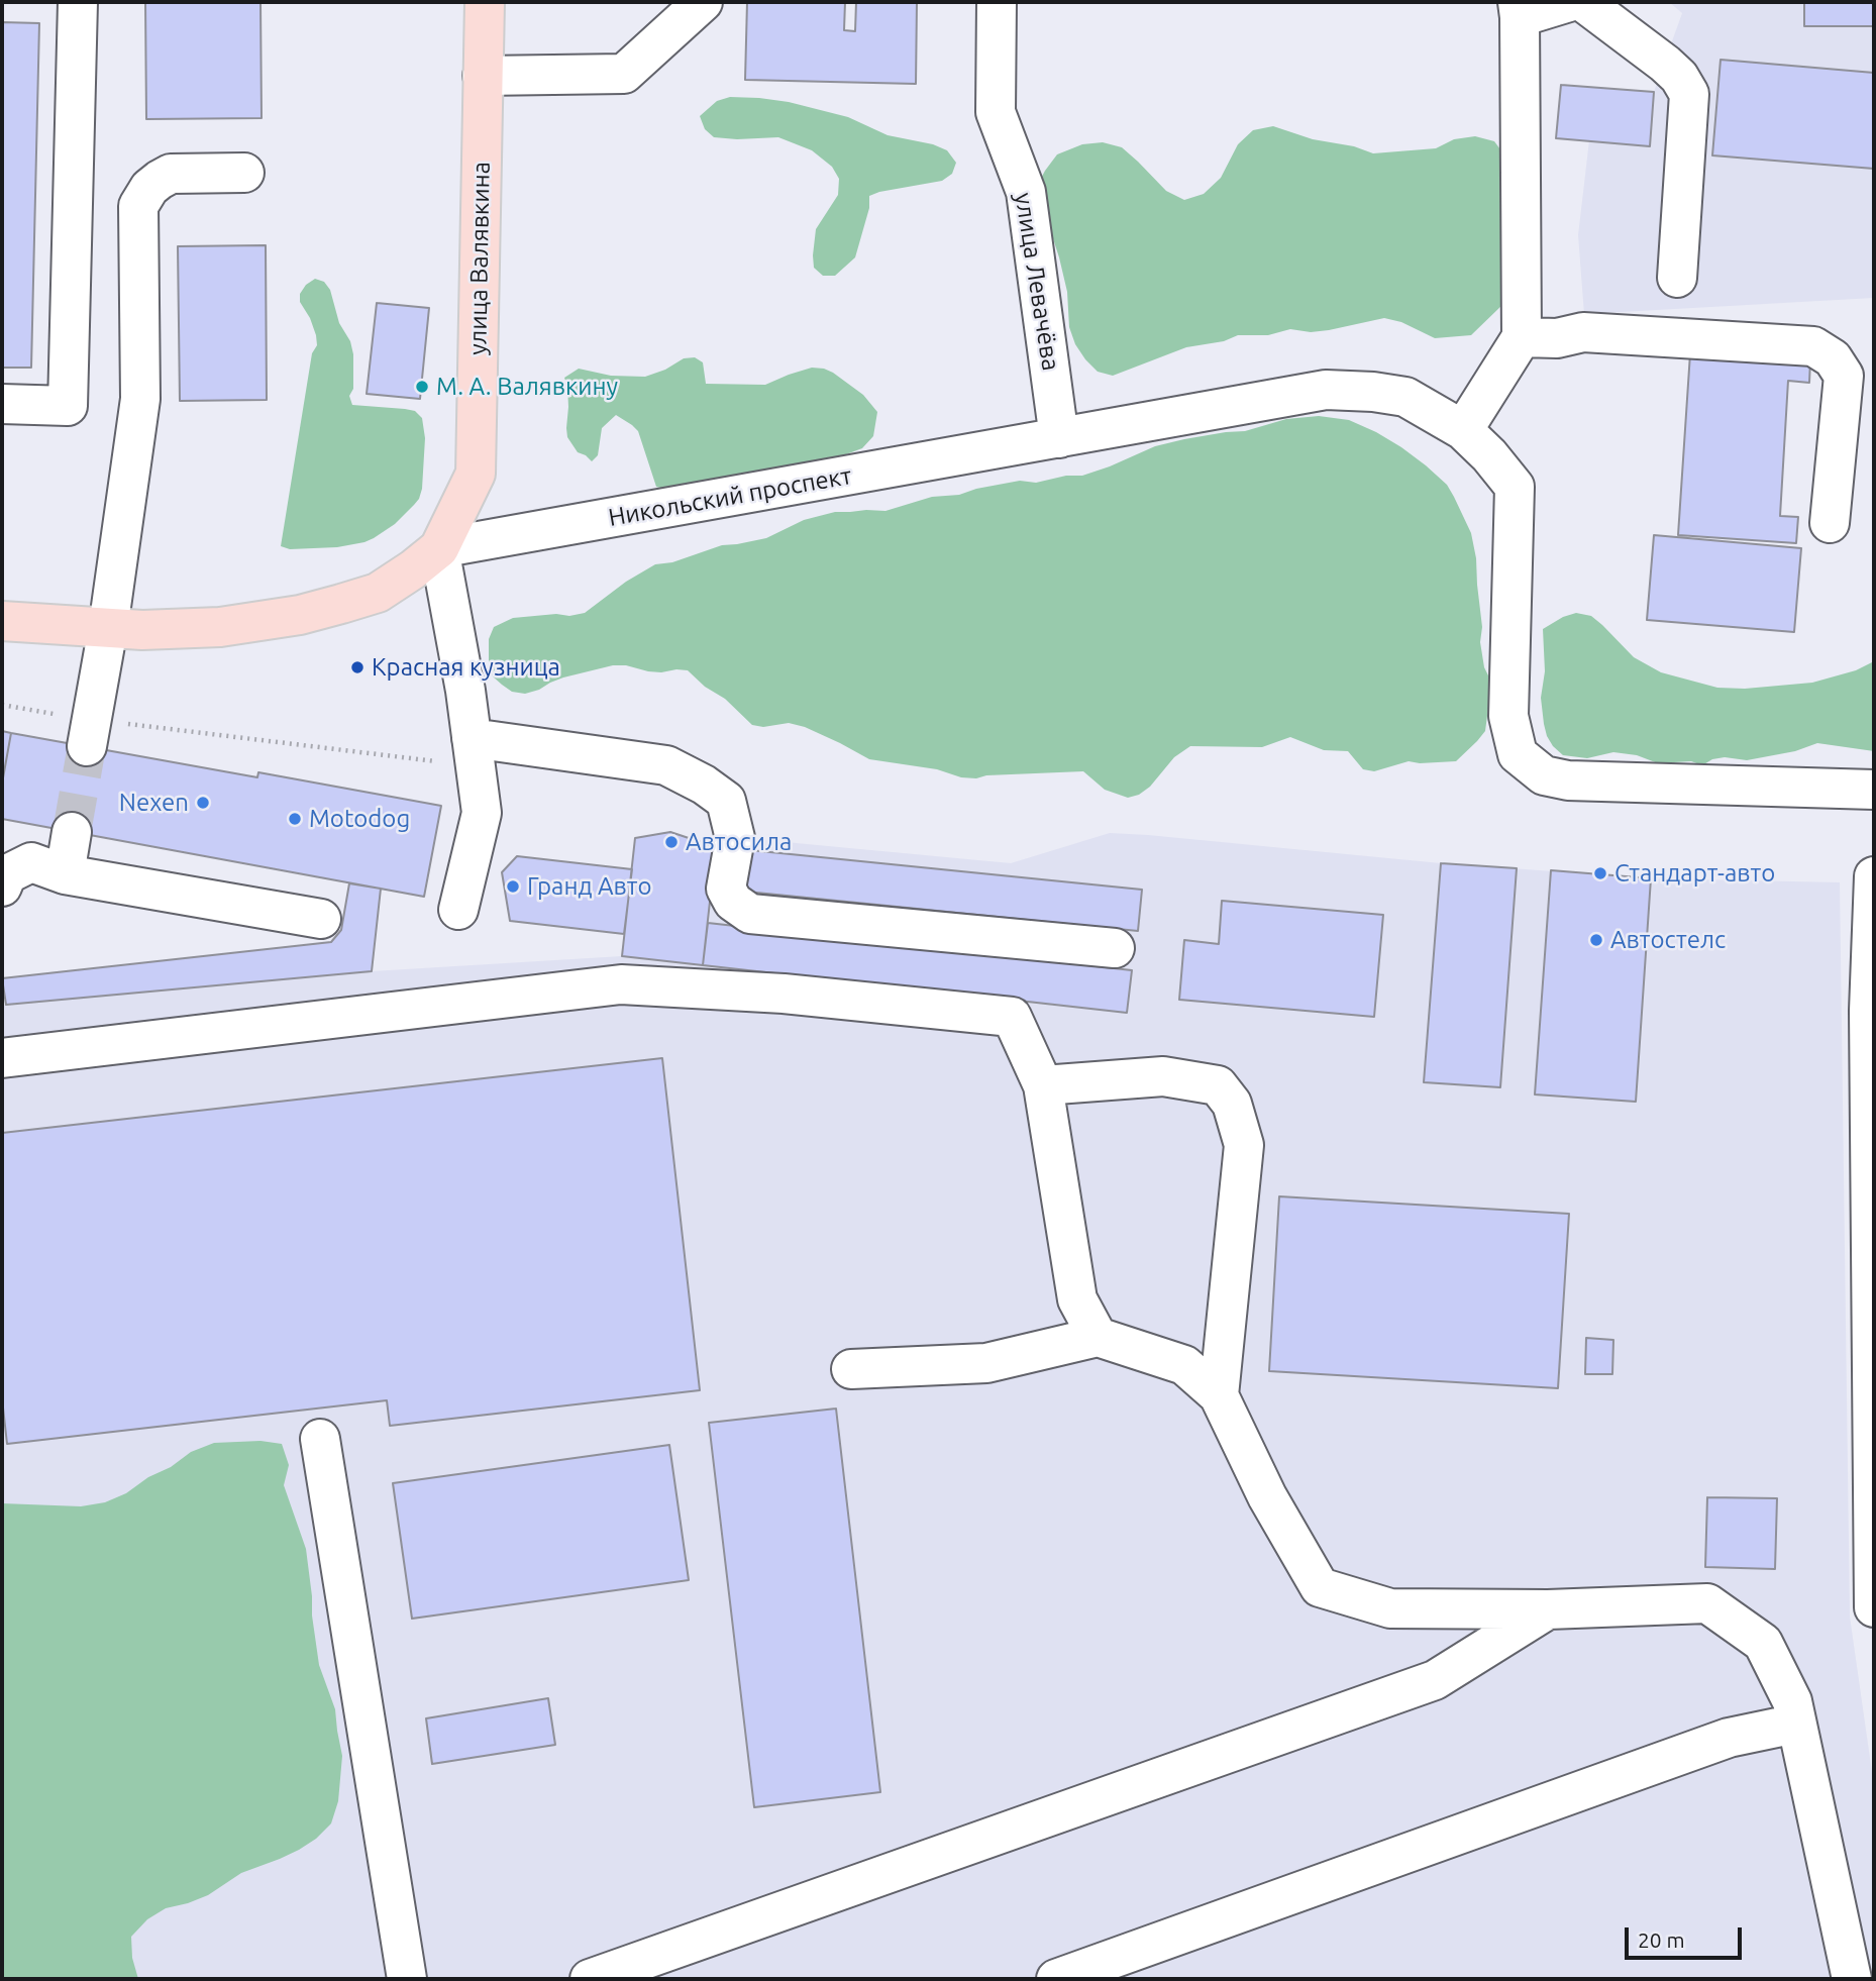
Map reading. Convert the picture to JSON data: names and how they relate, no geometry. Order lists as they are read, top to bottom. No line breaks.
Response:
{"streets":{"main road":["улица Валявкина","Никольский проспект"],"street":["улица Левачёва"]},"crossings":[["улица Валявкина","Никольский проспект"],["улица Левачёва","Никольский проспект"]],"places":["М. А. Валявкину","Красная кузница","Nexen","Motodog","Автосила","Стандарт-авто","Гранд Авто","Автостелс"],"scale_bar":"20 m"}
